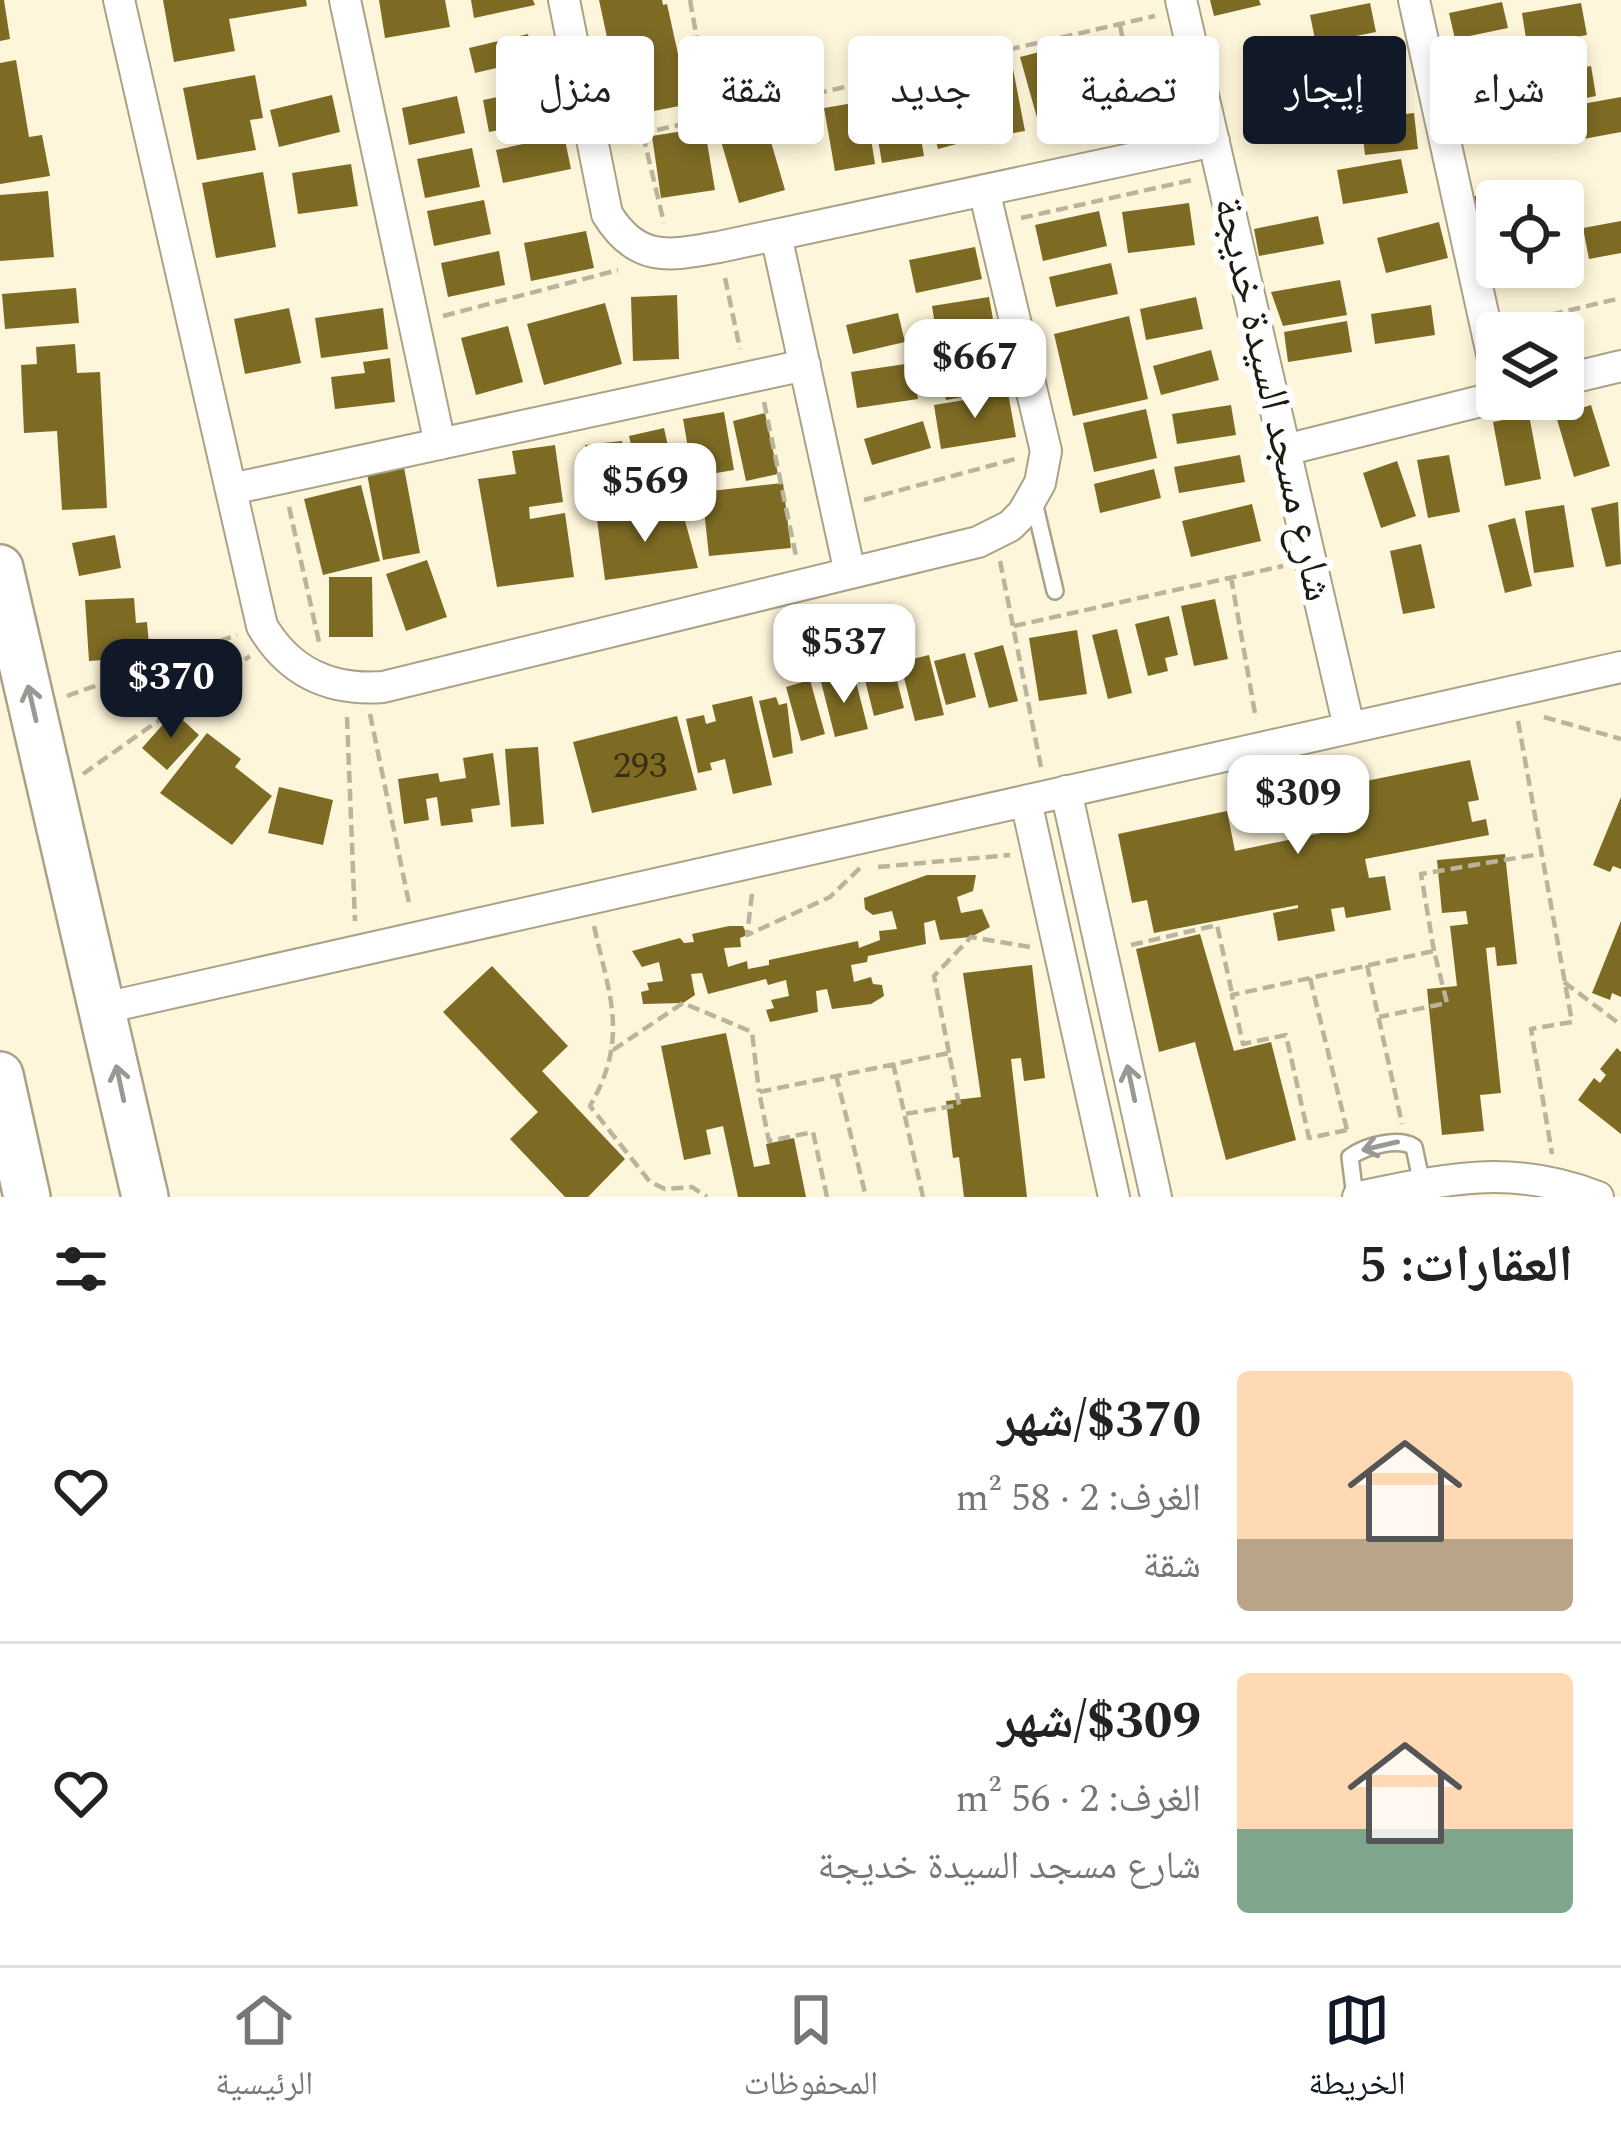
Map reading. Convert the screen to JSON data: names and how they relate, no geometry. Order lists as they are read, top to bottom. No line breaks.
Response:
{"streets":{"street":["شارع مسجد السيدة خديجة"]},"house_numbers":["293"],"page":{"chip":["شراء","إيجار","تصفية","جديد","شقة","منزل"],"price":["$667","$569","$537","$370","$309"],"heading":"العقارات: 5","list":[{"name":"$370/شهر","note":"الغرف: 2 · 58 m² · شقة"},{"name":"$309/شهر","note":"الغرف: 2 · 56 m² · شارع مسجد السيدة خديجة"}],"tabs":["الخريطة","المحفوظات","الرئيسية"]}}
